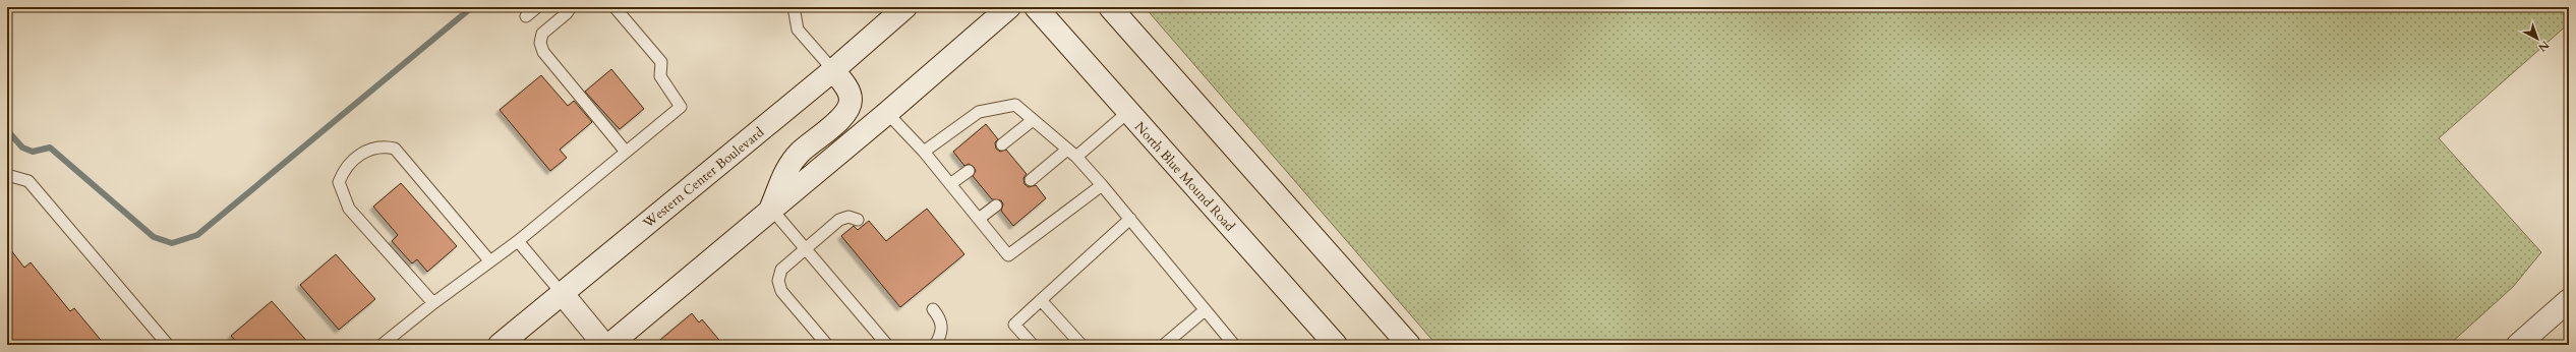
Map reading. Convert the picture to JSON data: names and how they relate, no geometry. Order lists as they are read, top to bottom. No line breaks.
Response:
{"streets":{"main road":["North Blue Mound Road","Western Center Boulevard"]},"north":"bottom right"}
